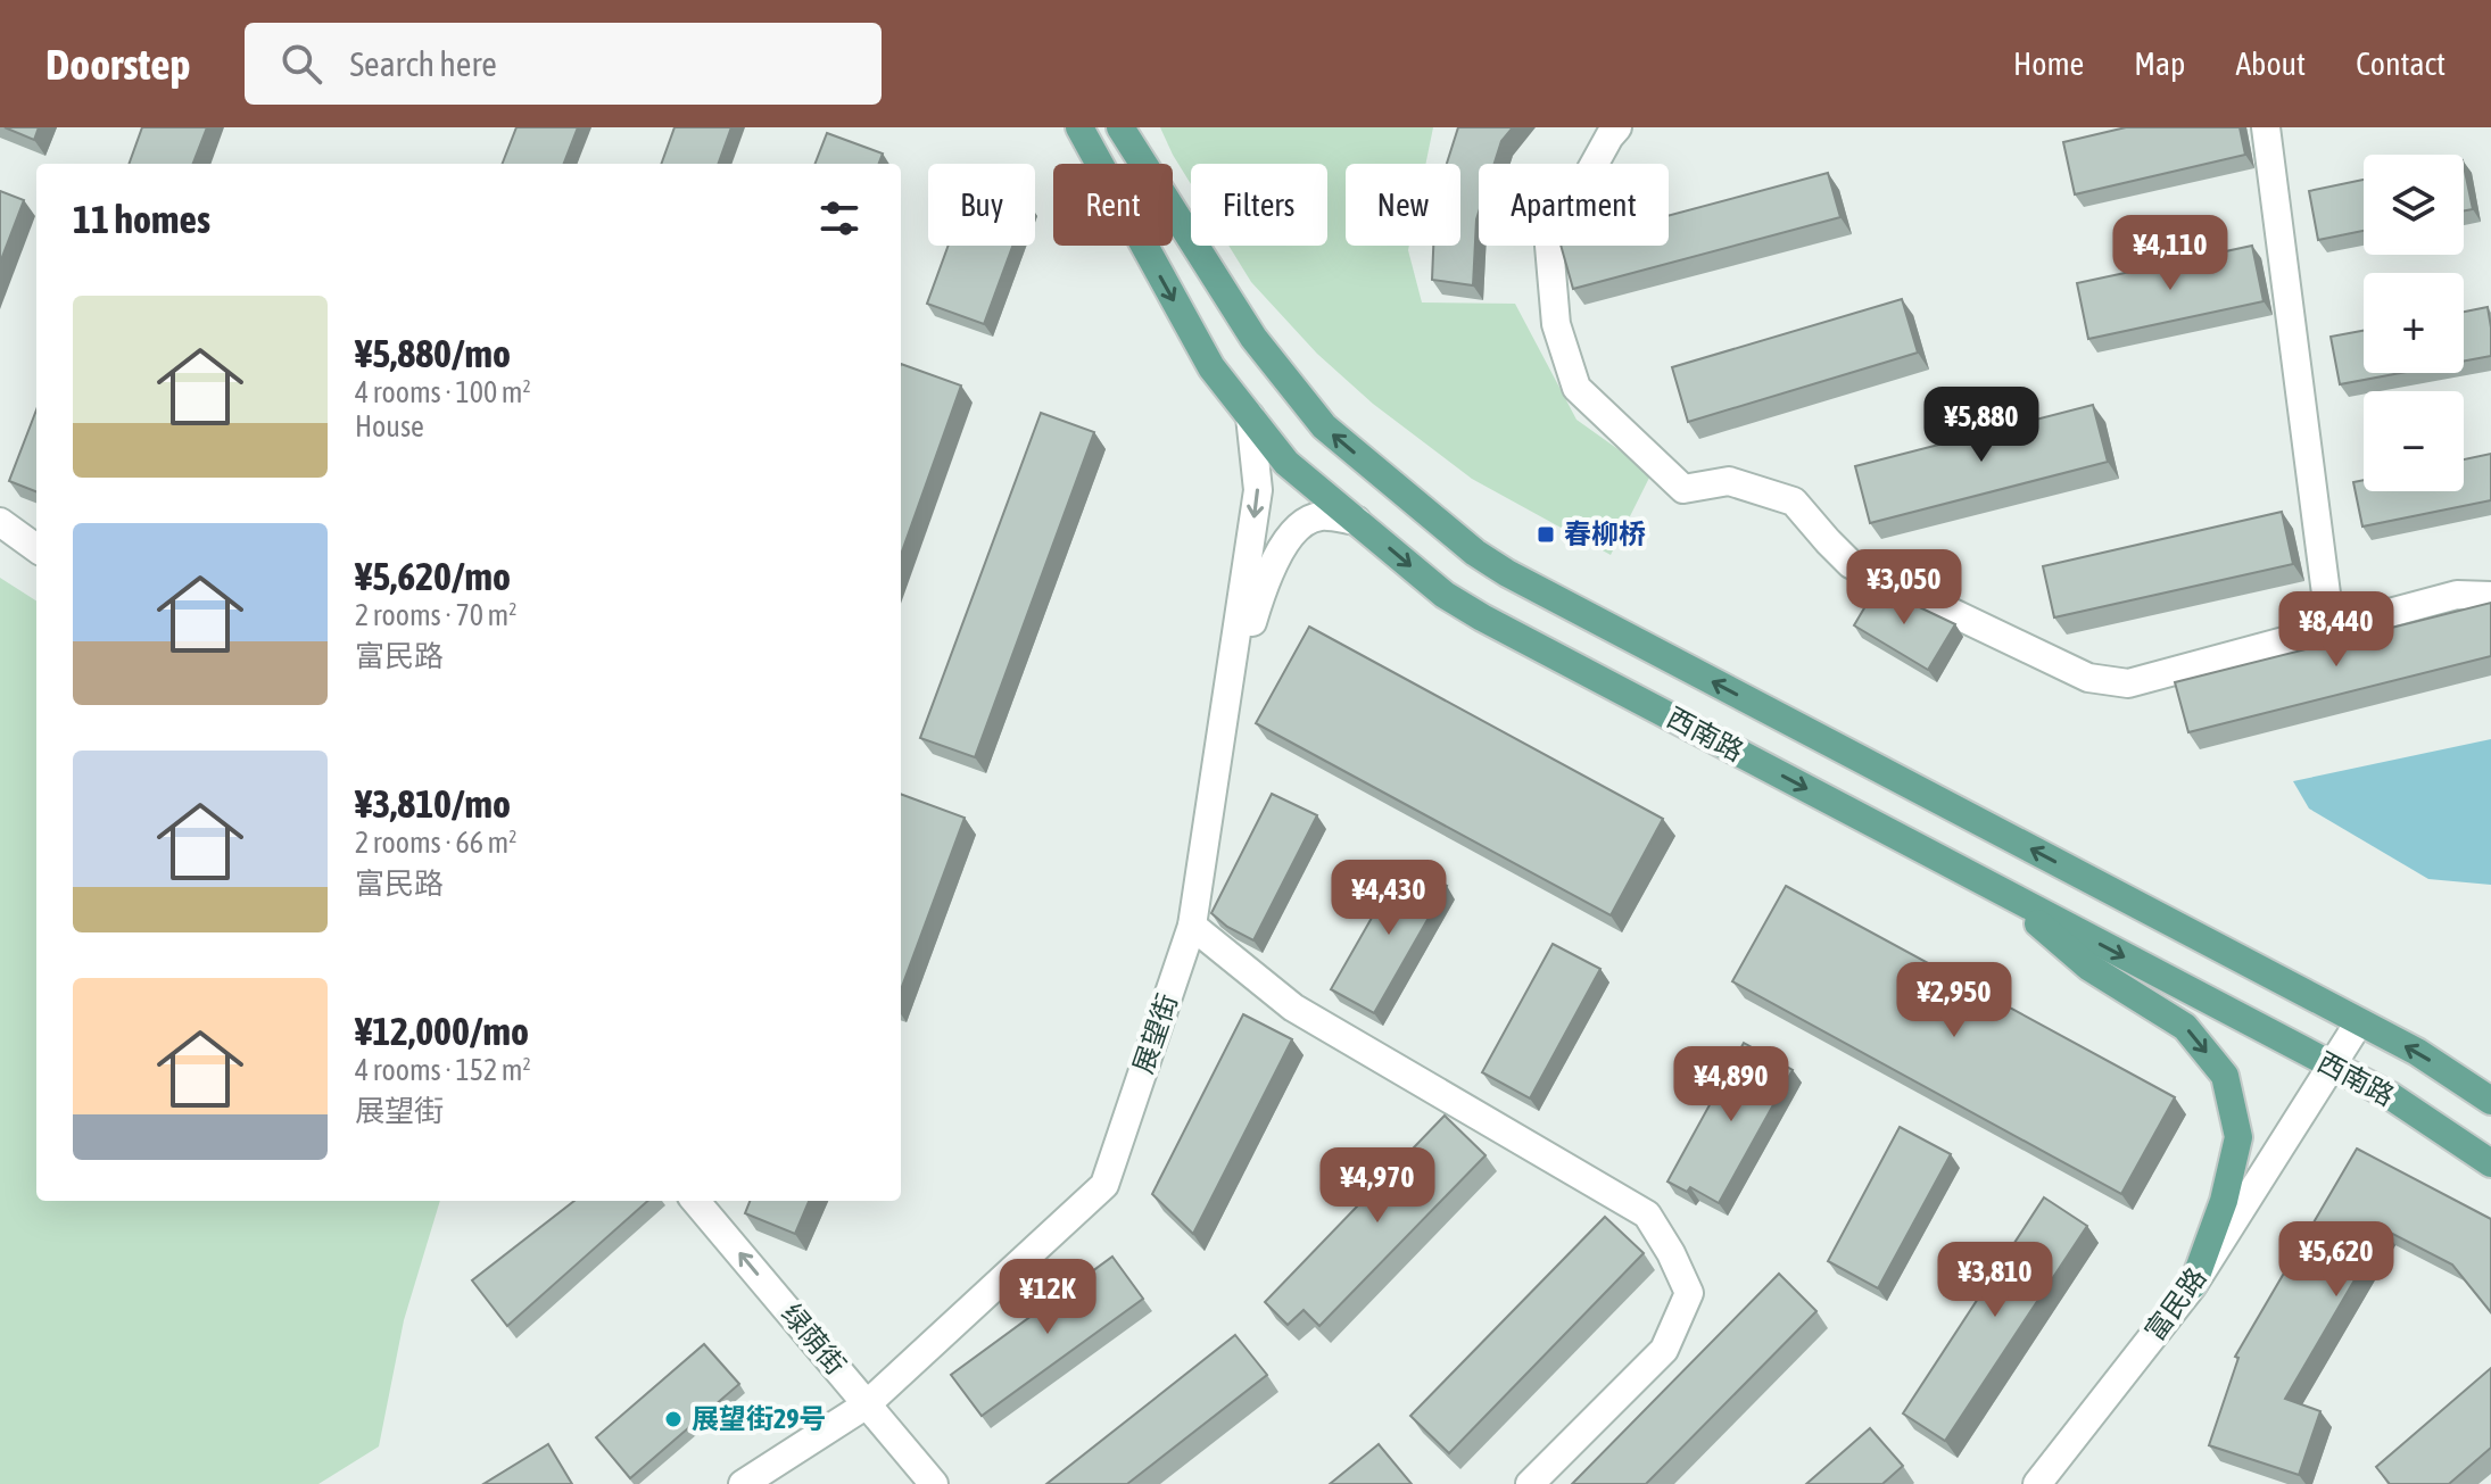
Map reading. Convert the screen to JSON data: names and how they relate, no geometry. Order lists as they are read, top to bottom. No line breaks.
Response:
{"streets":{"main road":["西南路"],"street":["展望街","富民路","绿荫街"]},"crossings":[["西南路","展望街"],["西南路","富民路"],["展望街","绿荫街"]],"one_way":["绿荫街"],"places":{"transit":["春柳桥"],"other":["展望街29号"]},"page":{"header":"Doorstep","search":"Search here","nav":["Home","Map","About","Contact"],"map_buttons":["+","−"],"chip":["Buy","Rent","Filters","New","Apartment"],"heading":"11 homes","price":["¥4,110","¥5,880","¥3,050","¥8,440","¥4,430","¥2,950","¥4,890","¥4,970","¥5,620","¥3,810","¥12K"],"list":[{"name":"¥5,880/mo","note":"4 rooms · 100 m² · House"},{"name":"¥5,620/mo","note":"2 rooms · 70 m² · 富民路"},{"name":"¥3,810/mo","note":"2 rooms · 66 m² · 富民路"},{"name":"¥12,000/mo","note":"4 rooms · 152 m² · 展望街"}]}}
